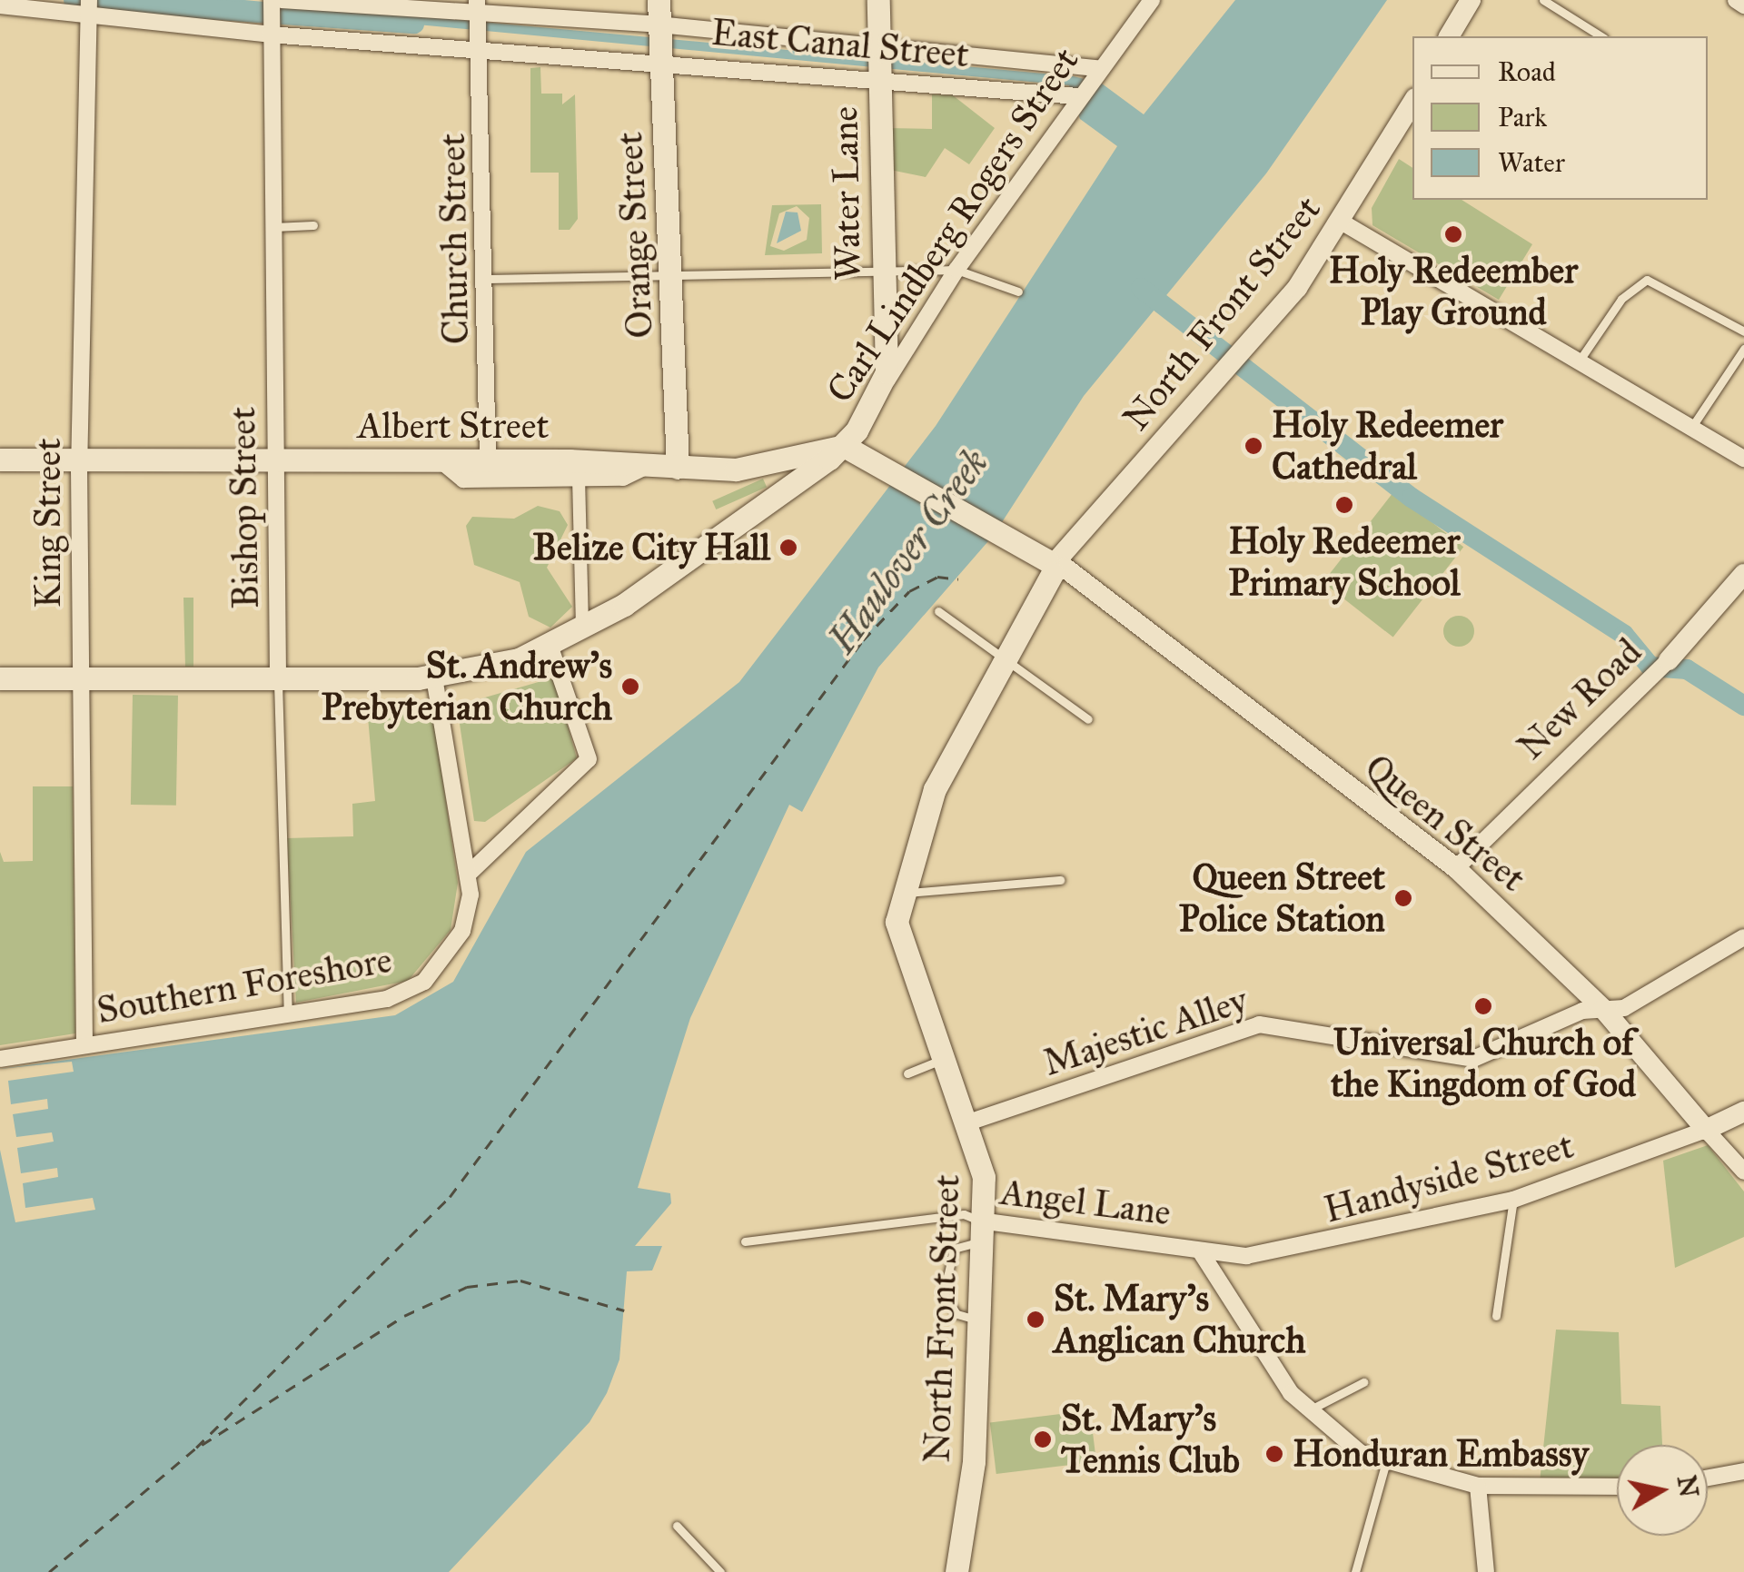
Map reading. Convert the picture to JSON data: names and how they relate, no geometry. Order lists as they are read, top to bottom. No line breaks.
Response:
{"streets":{"main road":["Water Lane","Carl Lindberg Rogers Street","Orange Street","North Front Street","Albert Street","Queen Street"],"street":["East Canal Street","Church Street","Bishop Street","King Street","New Road","Southern Foreshore","Majestic Alley","Handyside Street","Angel Lane"]},"crossings":[["East Canal Street","Water Lane"],["East Canal Street","Carl Lindberg Rogers Street"],["East Canal Street","Orange Street"],["East Canal Street","Church Street"],["East Canal Street","Bishop Street"],["East Canal Street","King Street"],["Water Lane","Carl Lindberg Rogers Street"],["Carl Lindberg Rogers Street","Albert Street"],["Carl Lindberg Rogers Street","Queen Street"],["Orange Street","Albert Street"],["Church Street","Albert Street"],["North Front Street","Queen Street"],["North Front Street","Majestic Alley"],["North Front Street","Angel Lane"],["Albert Street","Bishop Street"],["Albert Street","King Street"],["Albert Street","Queen Street"],["Bishop Street","Southern Foreshore"],["King Street","Southern Foreshore"],["New Road","Queen Street"],["Queen Street","Majestic Alley"],["Queen Street","Handyside Street"],["Handyside Street","Angel Lane"]],"water":["Haulover Creek"],"places":["Holy Redeember Play Ground","Holy Redeemer Cathedral","Holy Redeemer Primary School","Belize City Hall","St. Andrew's Prebyterian Church","Queen Street Police Station","Universal Church of the Kingdom of God","St. Mary's Anglican Church","St. Mary's Tennis Club","Honduran Embassy"],"legend":["Road","Park","Water"],"north":"right"}
